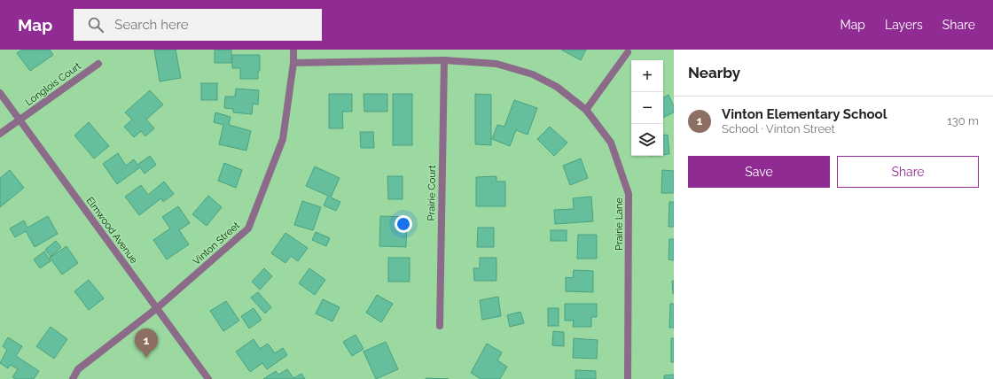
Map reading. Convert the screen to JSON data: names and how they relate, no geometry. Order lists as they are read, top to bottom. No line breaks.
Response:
{"streets":{"street":["Longlois Court","Prairie Court","Prairie Lane","Elmwood Avenue","Vinton Street"]},"crossings":[["Longlois Court","Elmwood Avenue"],["Prairie Court","Prairie Lane"],["Prairie Lane","Vinton Street"],["Elmwood Avenue","Vinton Street"]],"page":{"header":"Map","search":"Search here","nav":["Map","Layers","Share"],"heading":"Nearby","map_buttons":["+","−"],"list":[{"mark":"1","name":"Vinton Elementary School","note":"School · Vinton Street","value":"130 m"}],"buttons":["Save","Share"],"pins":"1"}}
